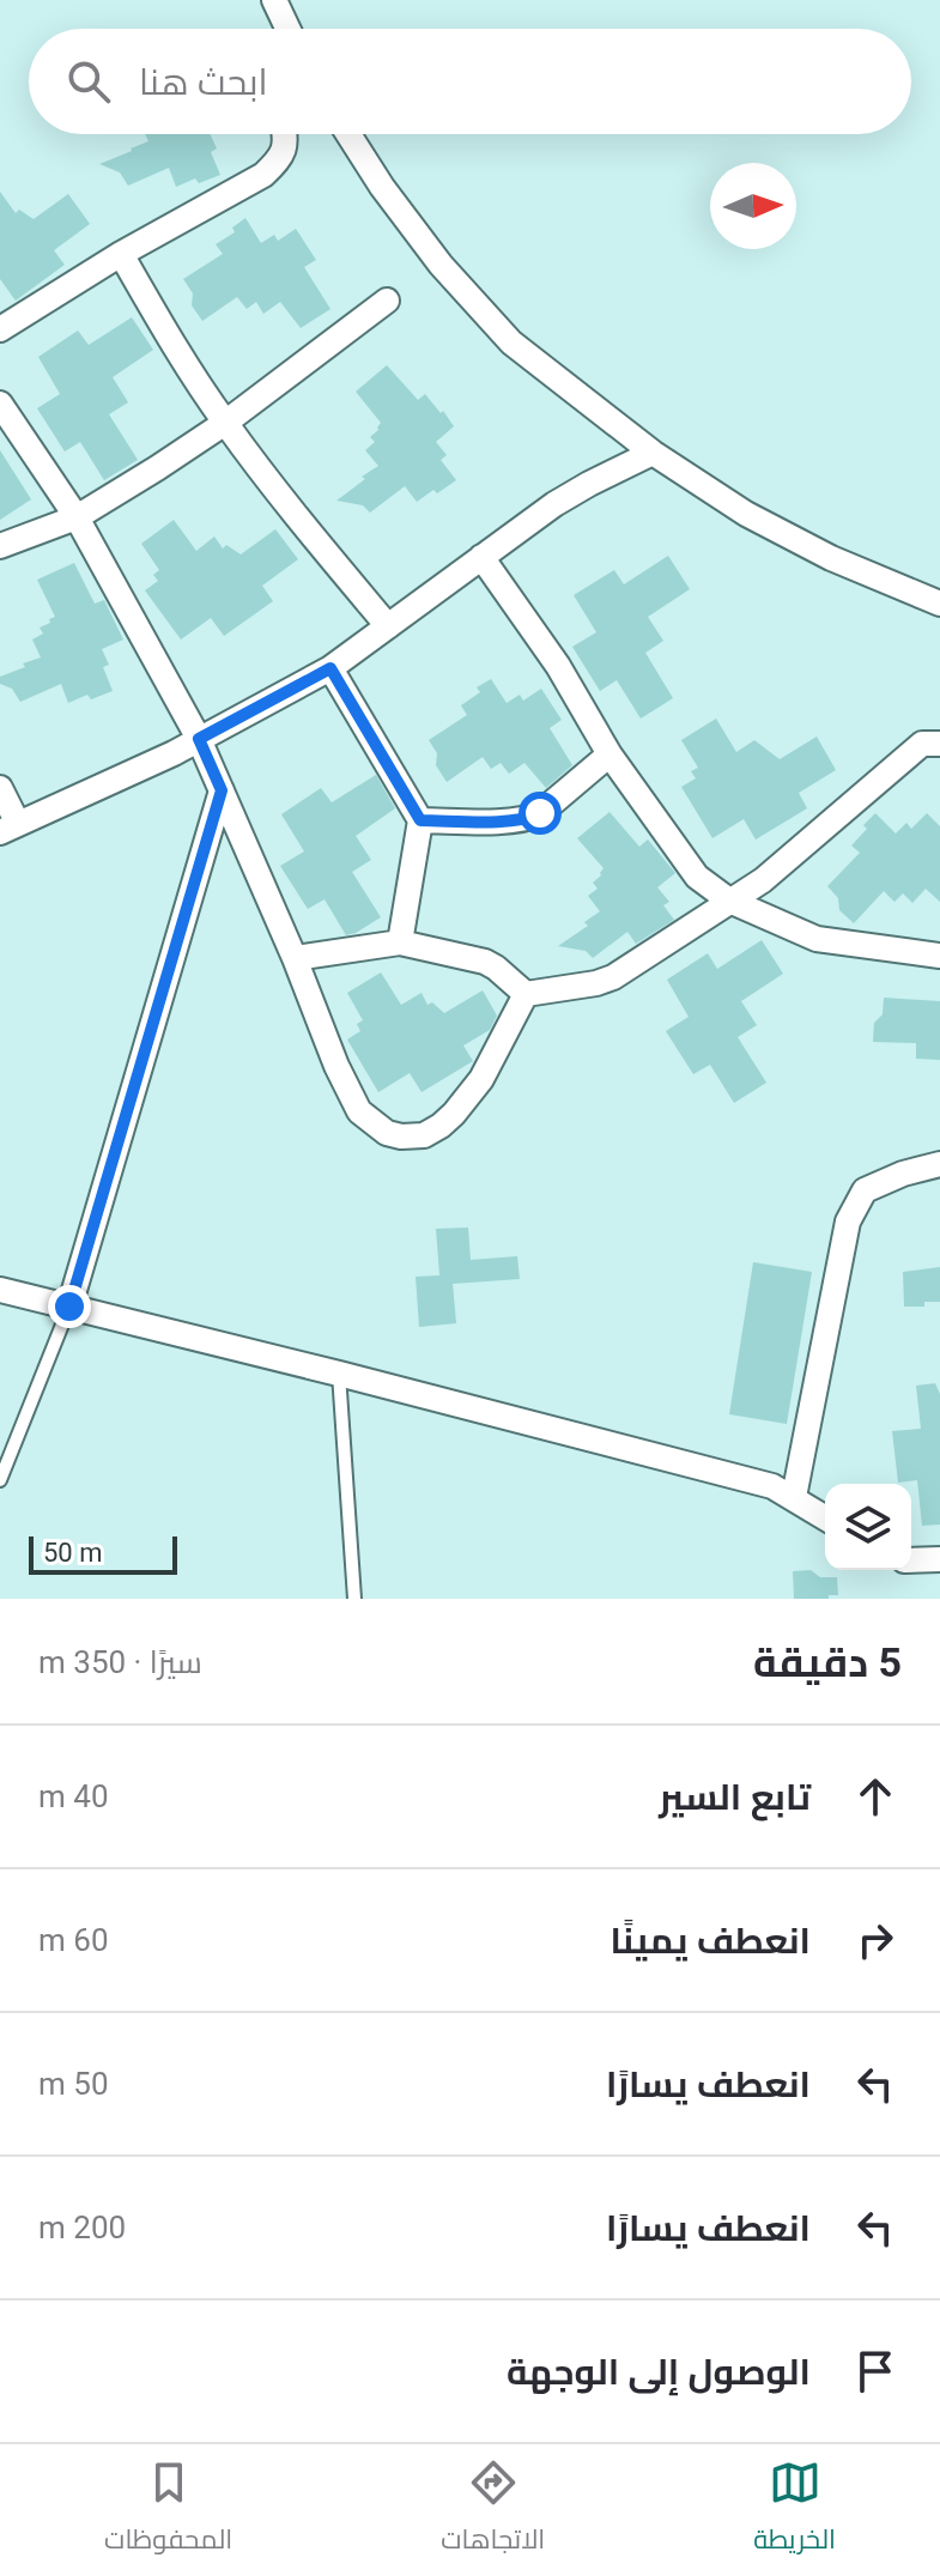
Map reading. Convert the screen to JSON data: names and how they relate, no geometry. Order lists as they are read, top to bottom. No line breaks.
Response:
{"scale_bar":"50 m","north":"right","page":{"search":"ابحث هنا","scale":"50 m","heading":["5 دقيقة","سيرًا · 350 m"],"list":[["تابع السير","40 m"],["انعطف يمينًا","60 m"],["انعطف يسارًا","50 m"],["انعطف يسارًا","200 m"],"الوصول إلى الوجهة"],"nav":["الخريطة","الاتجاهات","المحفوظات"]}}
